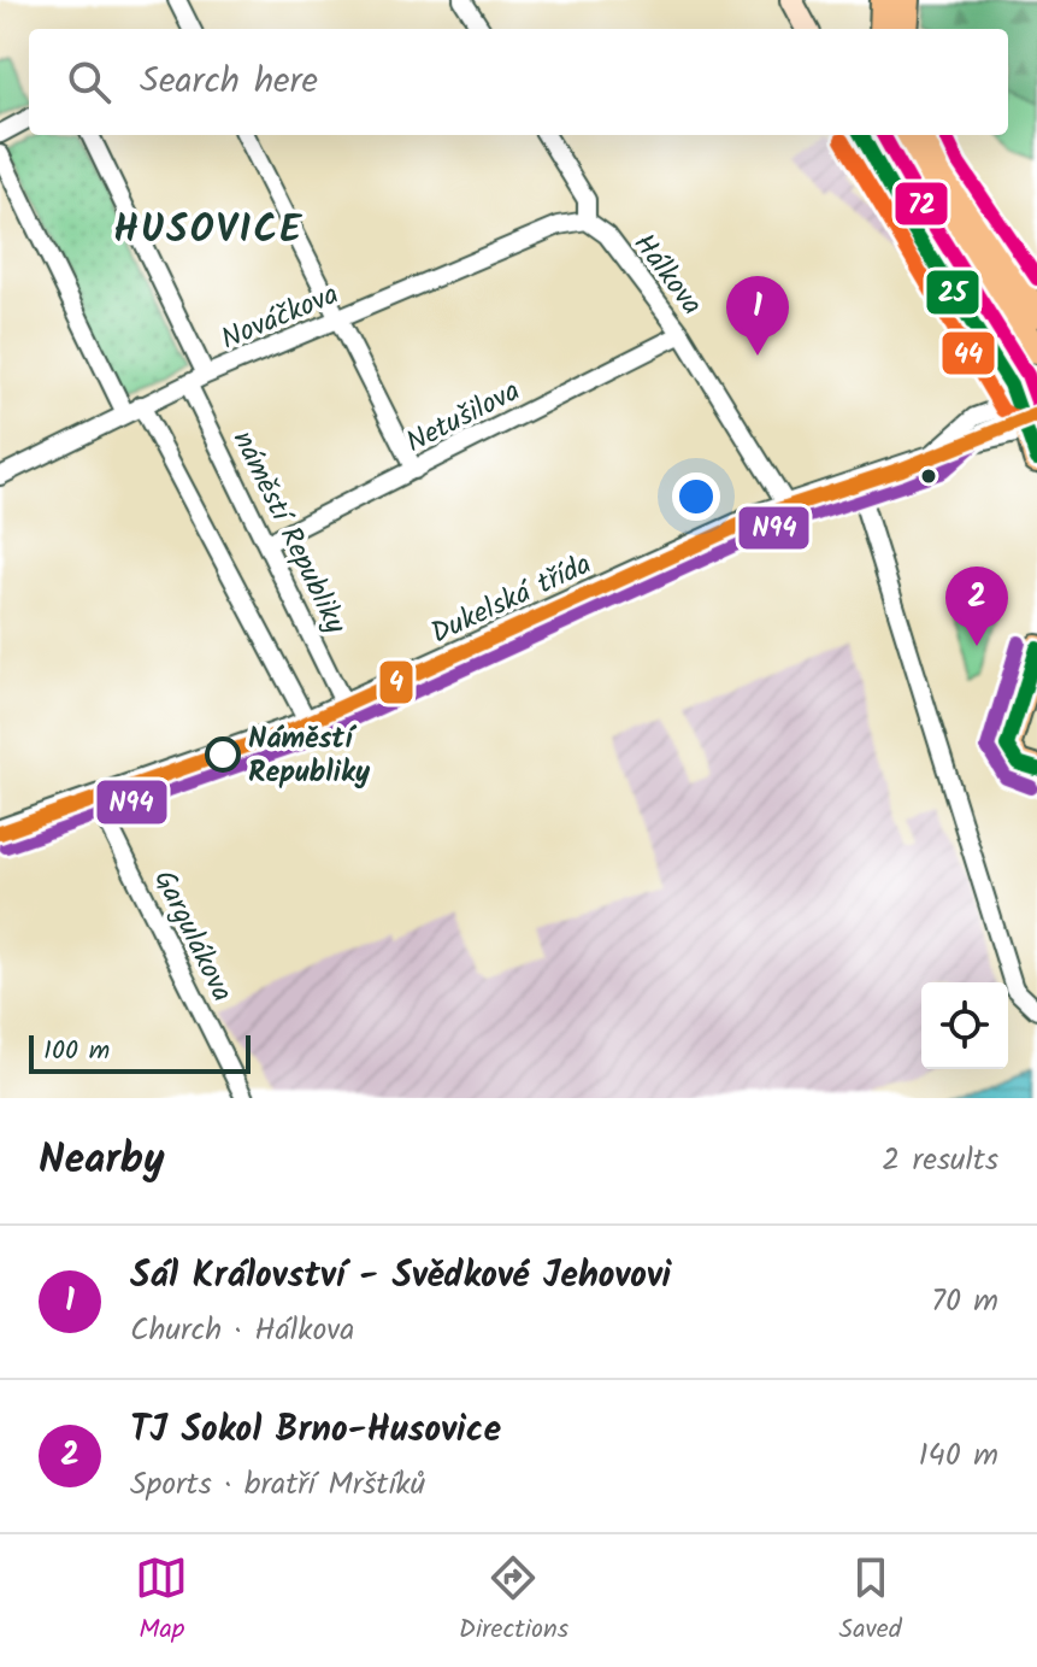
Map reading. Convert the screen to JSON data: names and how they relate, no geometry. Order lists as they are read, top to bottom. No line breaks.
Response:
{"streets":{"street":["Hálkova","Nováčkova","Netušilova","náměstí Republiky","Dukelská třída","Gargulákova"]},"crossings":[["Hálkova","Nováčkova"],["Hálkova","Netušilova"],["Hálkova","Dukelská třída"],["Nováčkova","náměstí Republiky"],["Netušilova","náměstí Republiky"],["náměstí Republiky","Dukelská třída"],["Dukelská třída","Gargulákova"]],"districts":["HUSOVICE"],"places":["Náměstí Republiky"],"lines":["transit line 25","transit line 72","transit line 44","transit line 4","transit line N94"],"scale_bar":"100 m","page":{"search":"Search here","pins":["1","2"],"scale":"100 m","heading":["Nearby","2 results"],"list":[{"mark":"1","name":"Sál Království - Svědkové Jehovovi","note":"Church · Hálkova","value":"70 m"},{"mark":"2","name":"TJ Sokol Brno-Husovice","note":"Sports · bratří Mrštíků","value":"140 m"}],"nav":["Map","Directions","Saved"]}}
